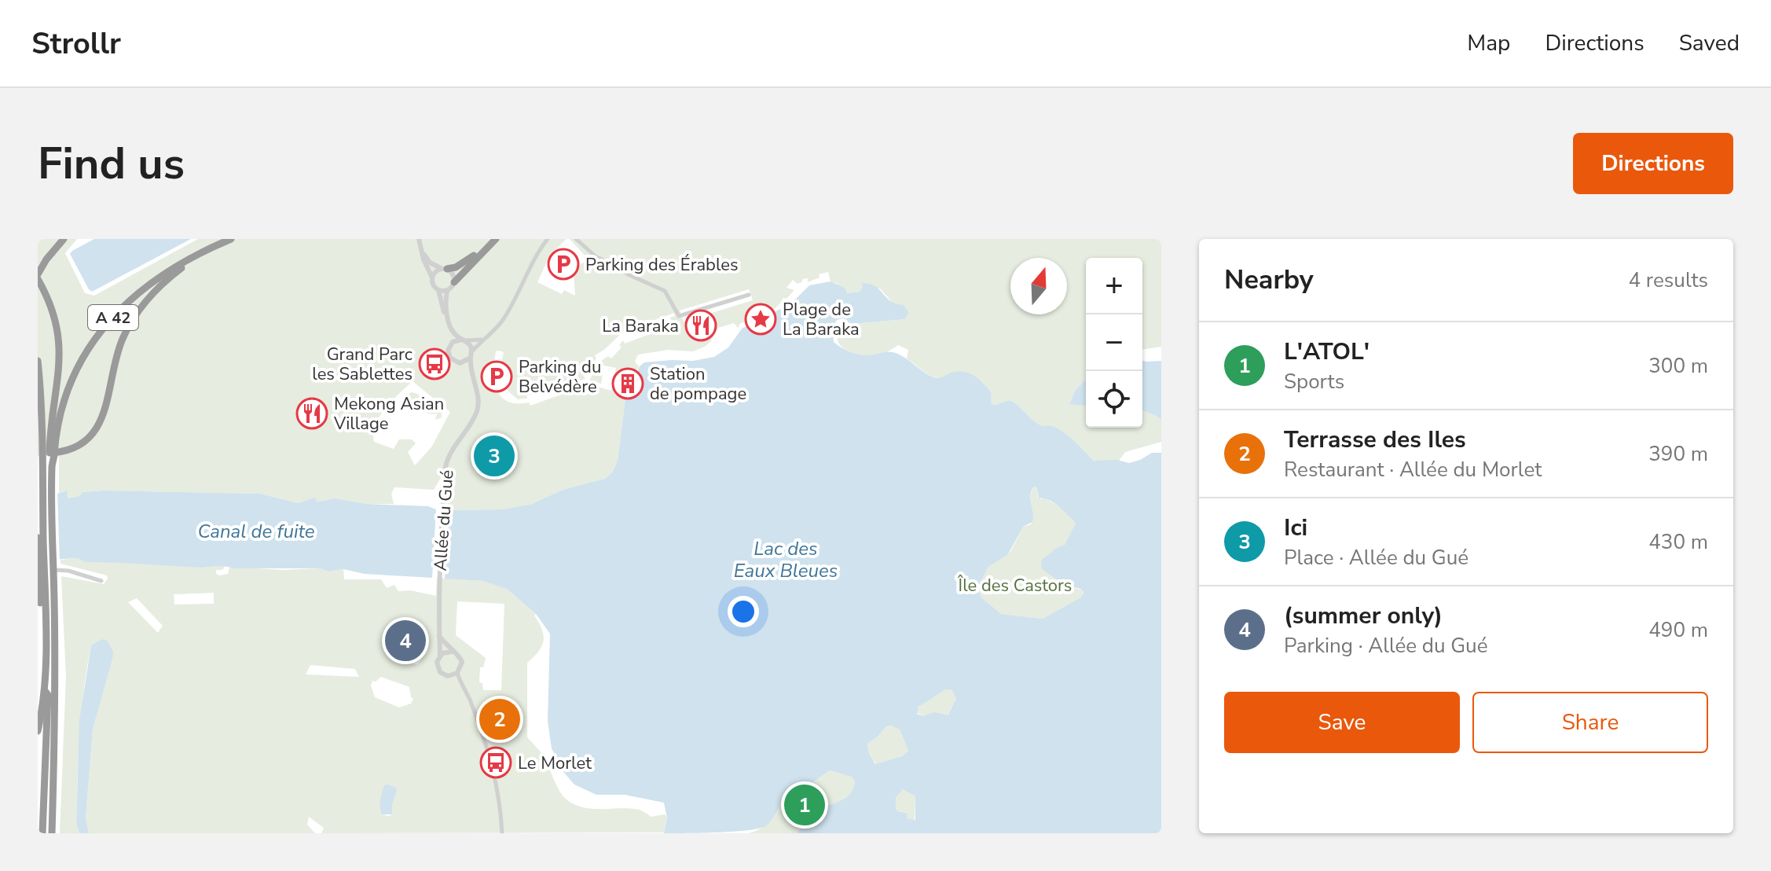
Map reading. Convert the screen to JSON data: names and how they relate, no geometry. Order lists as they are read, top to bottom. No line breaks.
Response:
{"streets":{"highway":["A 42"],"street":["Allée du Gué"]},"water":["Canal de fuite","Lac des Eaux Bleues"],"parks":["Île des Castors"],"places":{"parking":["Parking des Érables","Parking du Belvédère"],"place":["Plage de La Baraka"],"restaurant":["La Baraka","Mekong Asian Village"],"bus stop":["Grand Parc les Sablettes","Le Morlet"],"building":["Station de pompage"]},"north":"top","page":{"header":"Strollr","nav":["Map","Directions","Saved"],"buttons":["Directions",["Save","Share"]],"title":"Find us","heading":["Nearby","4 results"],"map_buttons":["+","−"],"list":[{"mark":"1","name":"L'ATOL'","note":"Sports","value":"300 m"},{"mark":"2","name":"Terrasse des Iles","note":"Restaurant · Allée du Morlet","value":"390 m"},{"mark":"3","name":"Ici","note":"Place · Allée du Gué","value":"430 m"},{"mark":"4","name":"(summer only)","note":"Parking · Allée du Gué","value":"490 m"}],"pins":["3","4","2","1"]}}
